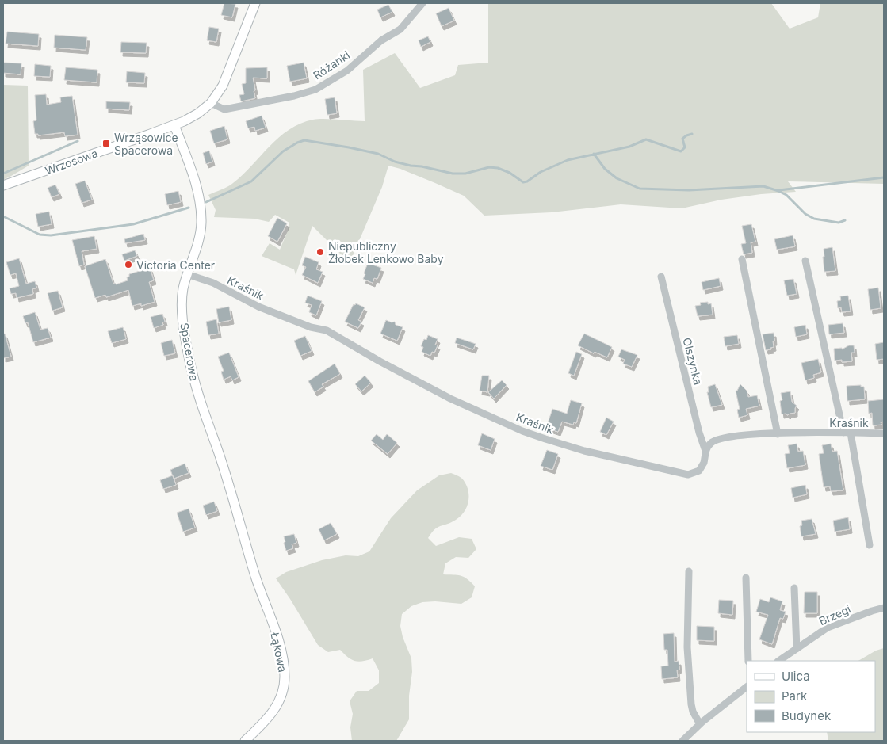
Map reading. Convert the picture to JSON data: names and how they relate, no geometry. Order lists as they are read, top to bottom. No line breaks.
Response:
{"streets":{"street":["Różanki","Wrzosowa","Kraśnik","Spacerowa","Olszynka","Brzegi","Łąkowa"]},"crossings":[["Różanki","Wrzosowa"],["Wrzosowa","Spacerowa"],["Kraśnik","Spacerowa"],["Kraśnik","Olszynka"],["Spacerowa","Łąkowa"]],"places":{"transit":["Wrząsowice Spacerowa"],"other":["Niepubliczny Żłobek Lenkowo Baby","Victoria Center"]},"legend":["Ulica","Park","Budynek"]}
